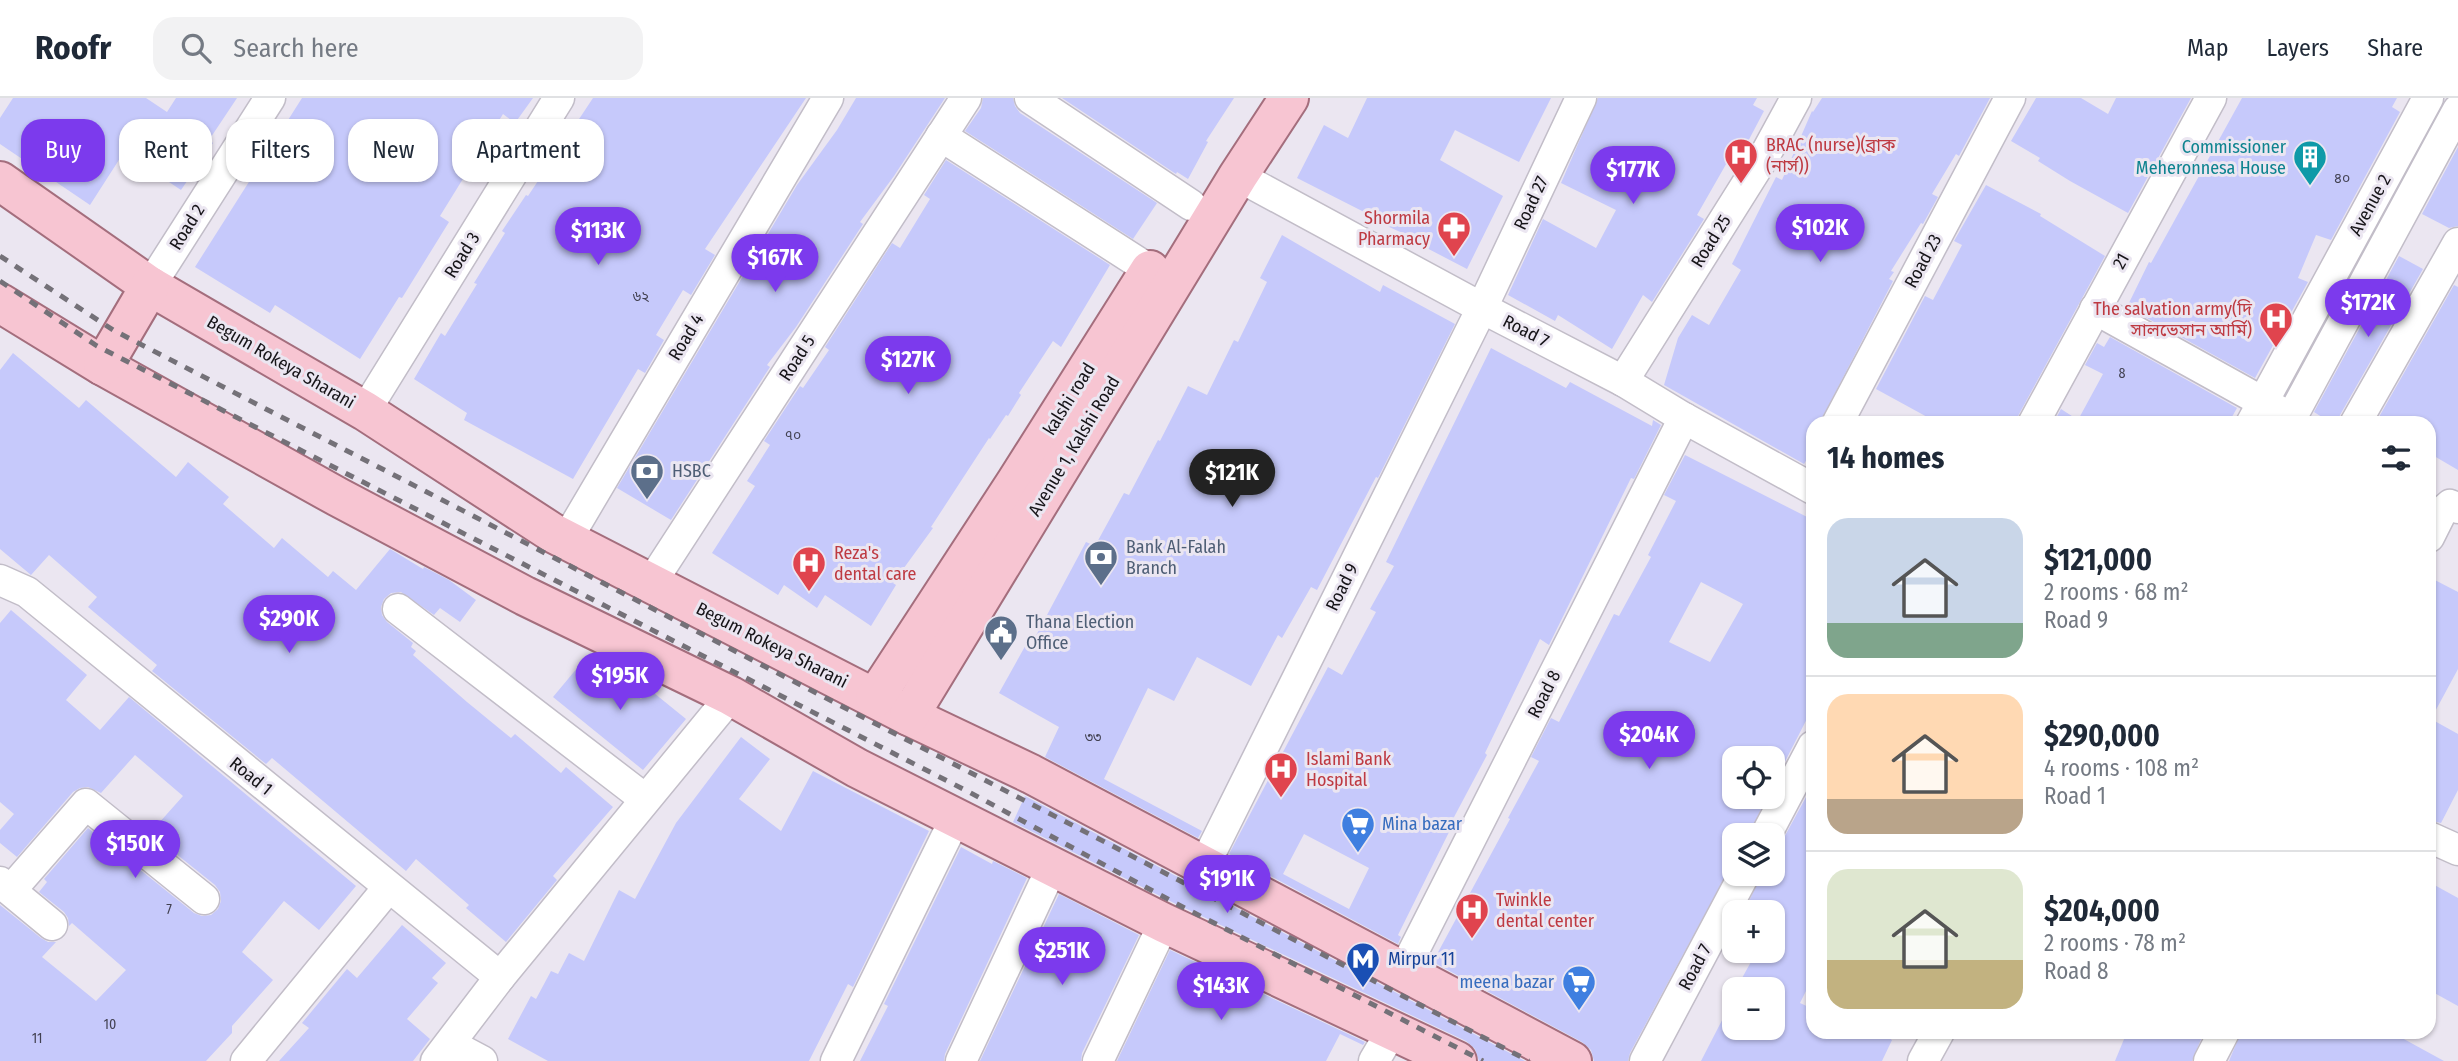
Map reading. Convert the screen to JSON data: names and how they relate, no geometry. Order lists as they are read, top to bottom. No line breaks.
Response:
{"streets":{"main road":["Begum Rokeya Sharani","kalshi road","Avenue 1, Kalshi Road"],"street":["Road 27","Avenue 2","Road 2","Road 25","Road 3","Road 23","21","Road 7","Road 4","Road 5","Road 9","Road 8","Road 1"]},"crossings":[["Road 27","Road 7"],["Road 27","Road 9"],["Road 2","Begum Rokeya Sharani"],["Road 25","Road 7"],["Road 3","Begum Rokeya Sharani"],["Road 7","Avenue 1, Kalshi Road"],["Road 7","Road 9"],["Road 7","Road 8"],["Road 4","Begum Rokeya Sharani"],["Road 5","Begum Rokeya Sharani"],["Begum Rokeya Sharani","kalshi road"],["Begum Rokeya Sharani","Avenue 1, Kalshi Road"],["Begum Rokeya Sharani","Road 9"],["Begum Rokeya Sharani","Road 8"]],"places":{"hospital":["BRAC (nurse)(ব্রাক (নার্স))","The salvation army(দি সালভেসান আর্মি)","Reza's dental care","Islami Bank Hospital","Twinkle dental center"],"building":["Commissioner Meheronnesa House"],"pharmacy":["Shormila Pharmacy"],"bank":["HSBC","Bank Al-Falah Branch"],"public building":["Thana Election Office"],"supermarket":["Mina bazar","meena bazar"],"metro station":["Mirpur 11"]},"house_numbers":["৪০","৬২","8","৭০","৩৩","7","10","11"],"page":{"header":"Roofr","search":"Search here","nav":["Map","Layers","Share"],"chip":["Buy","Rent","Filters","New","Apartment"],"price":["$177K","$102K","$113K","$167K","$172K","$127K","$121K","$290K","$195K","$204K","$150K","$191K","$251K","$143K"],"heading":"14 homes","list":[{"name":"$121,000","note":"2 rooms · 68 m² · Road 9"},{"name":"$290,000","note":"4 rooms · 108 m² · Road 1"},{"name":"$204,000","note":"2 rooms · 78 m² · Road 8"}],"map_buttons":["+","−"]}}
